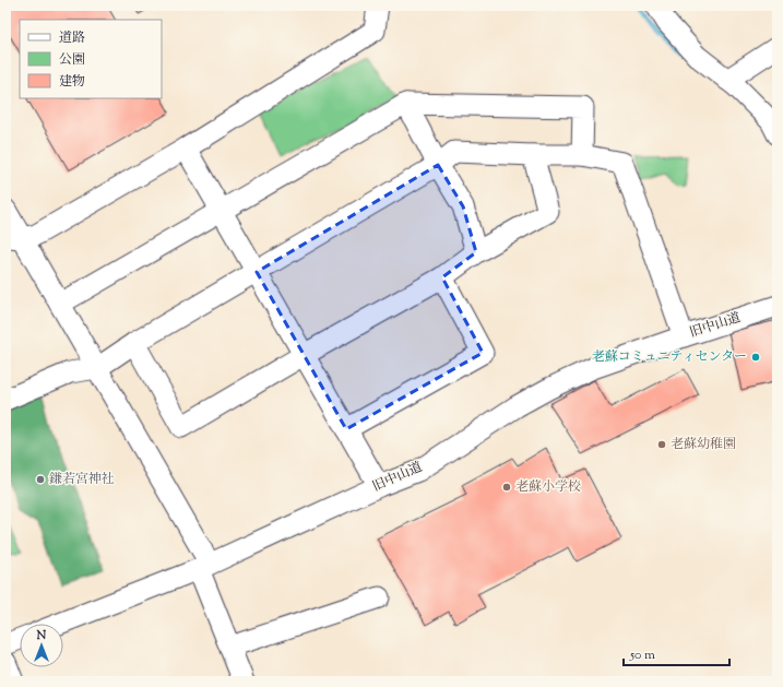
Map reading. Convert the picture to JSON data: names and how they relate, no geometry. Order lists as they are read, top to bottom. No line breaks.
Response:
{"streets":{"street":["旧中山道"]},"places":["老蘇コミュニティセンター","老蘇幼稚園","鎌若宮神社","老蘇小学校"],"legend":["道路","公園","建物"],"scale_bar":"50 m","north":"top"}
